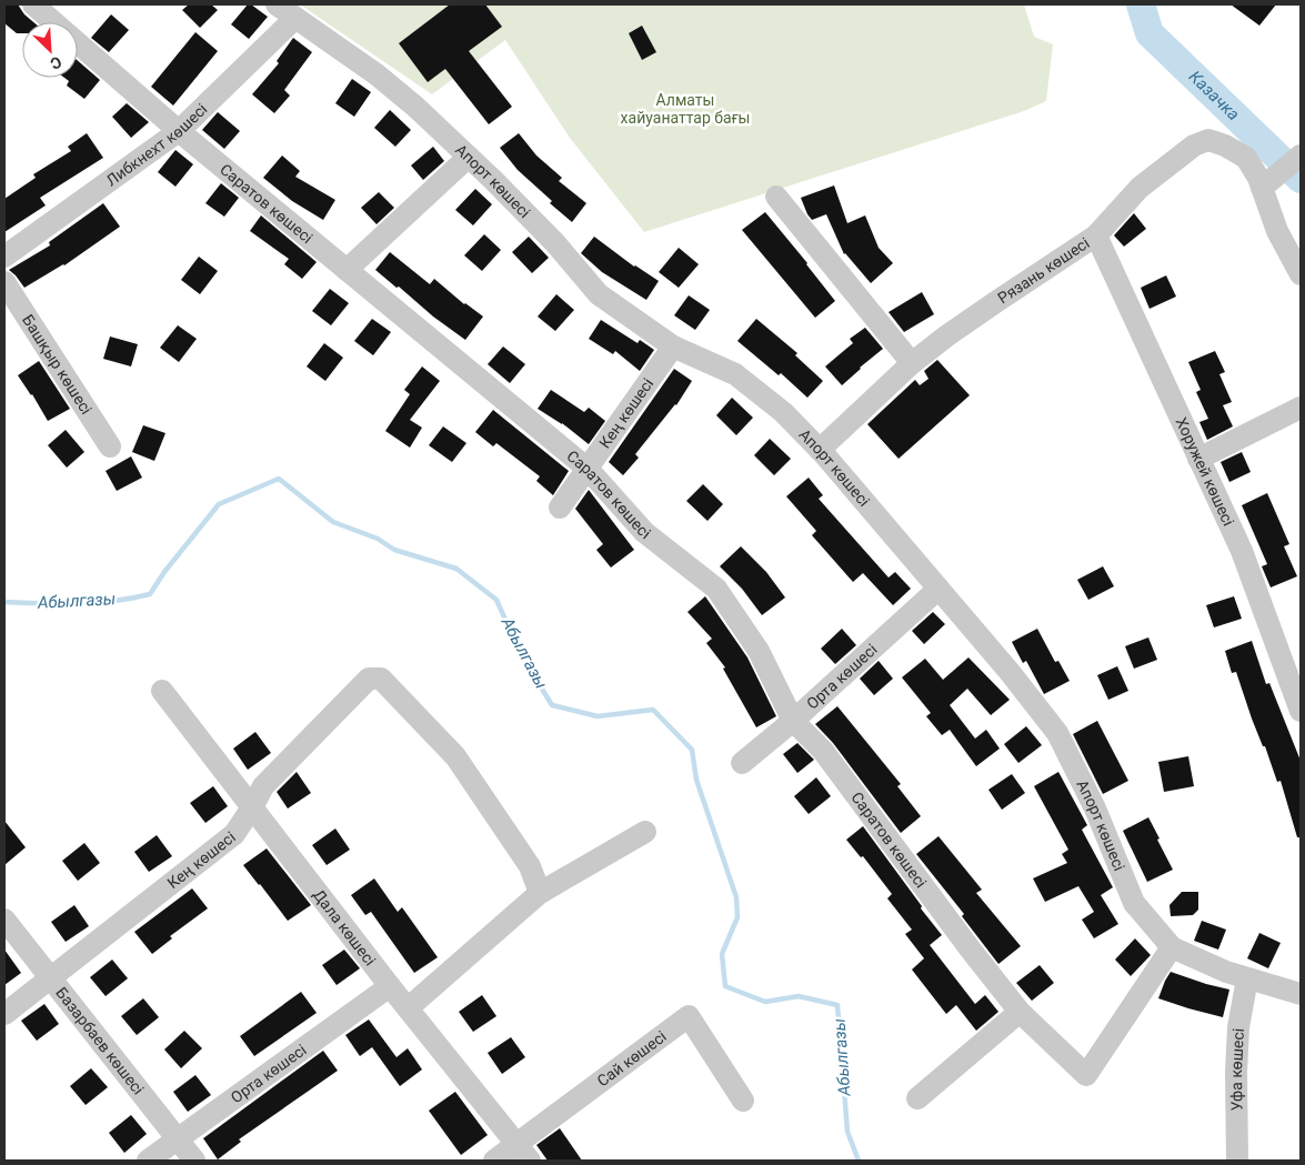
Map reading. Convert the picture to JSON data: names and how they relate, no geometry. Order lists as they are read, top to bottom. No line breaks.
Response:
{"streets":{"street":["Либкнехт көшесі","Апорт көшесі","Саратов көшесі","Рязань көшесі","Башқыр көшесі","Кең көшесі","Хоружей көшесі","Орта көшесі","Дала көшесі","Базарбаев көшесі","Сай көшесі","Уфа көшесі"]},"crossings":[["Либкнехт көшесі","Апорт көшесі"],["Либкнехт көшесі","Саратов көшесі"],["Апорт көшесі","Саратов көшесі"],["Апорт көшесі","Рязань көшесі"],["Апорт көшесі","Кең көшесі"],["Апорт көшесі","Орта көшесі"],["Апорт көшесі","Уфа көшесі"],["Саратов көшесі","Кең көшесі"],["Саратов көшесі","Орта көшесі"],["Рязань көшесі","Хоружей көшесі"],["Кең көшесі","Дала көшесі"],["Кең көшесі","Базарбаев көшесі"],["Орта көшесі","Дала көшесі"],["Орта көшесі","Базарбаев көшесі"],["Дала көшесі","Сай көшесі"]],"water":["Казачка","Абылгазы"],"parks":["Алматы хайуанаттар бағы"],"north":"bottom right"}
